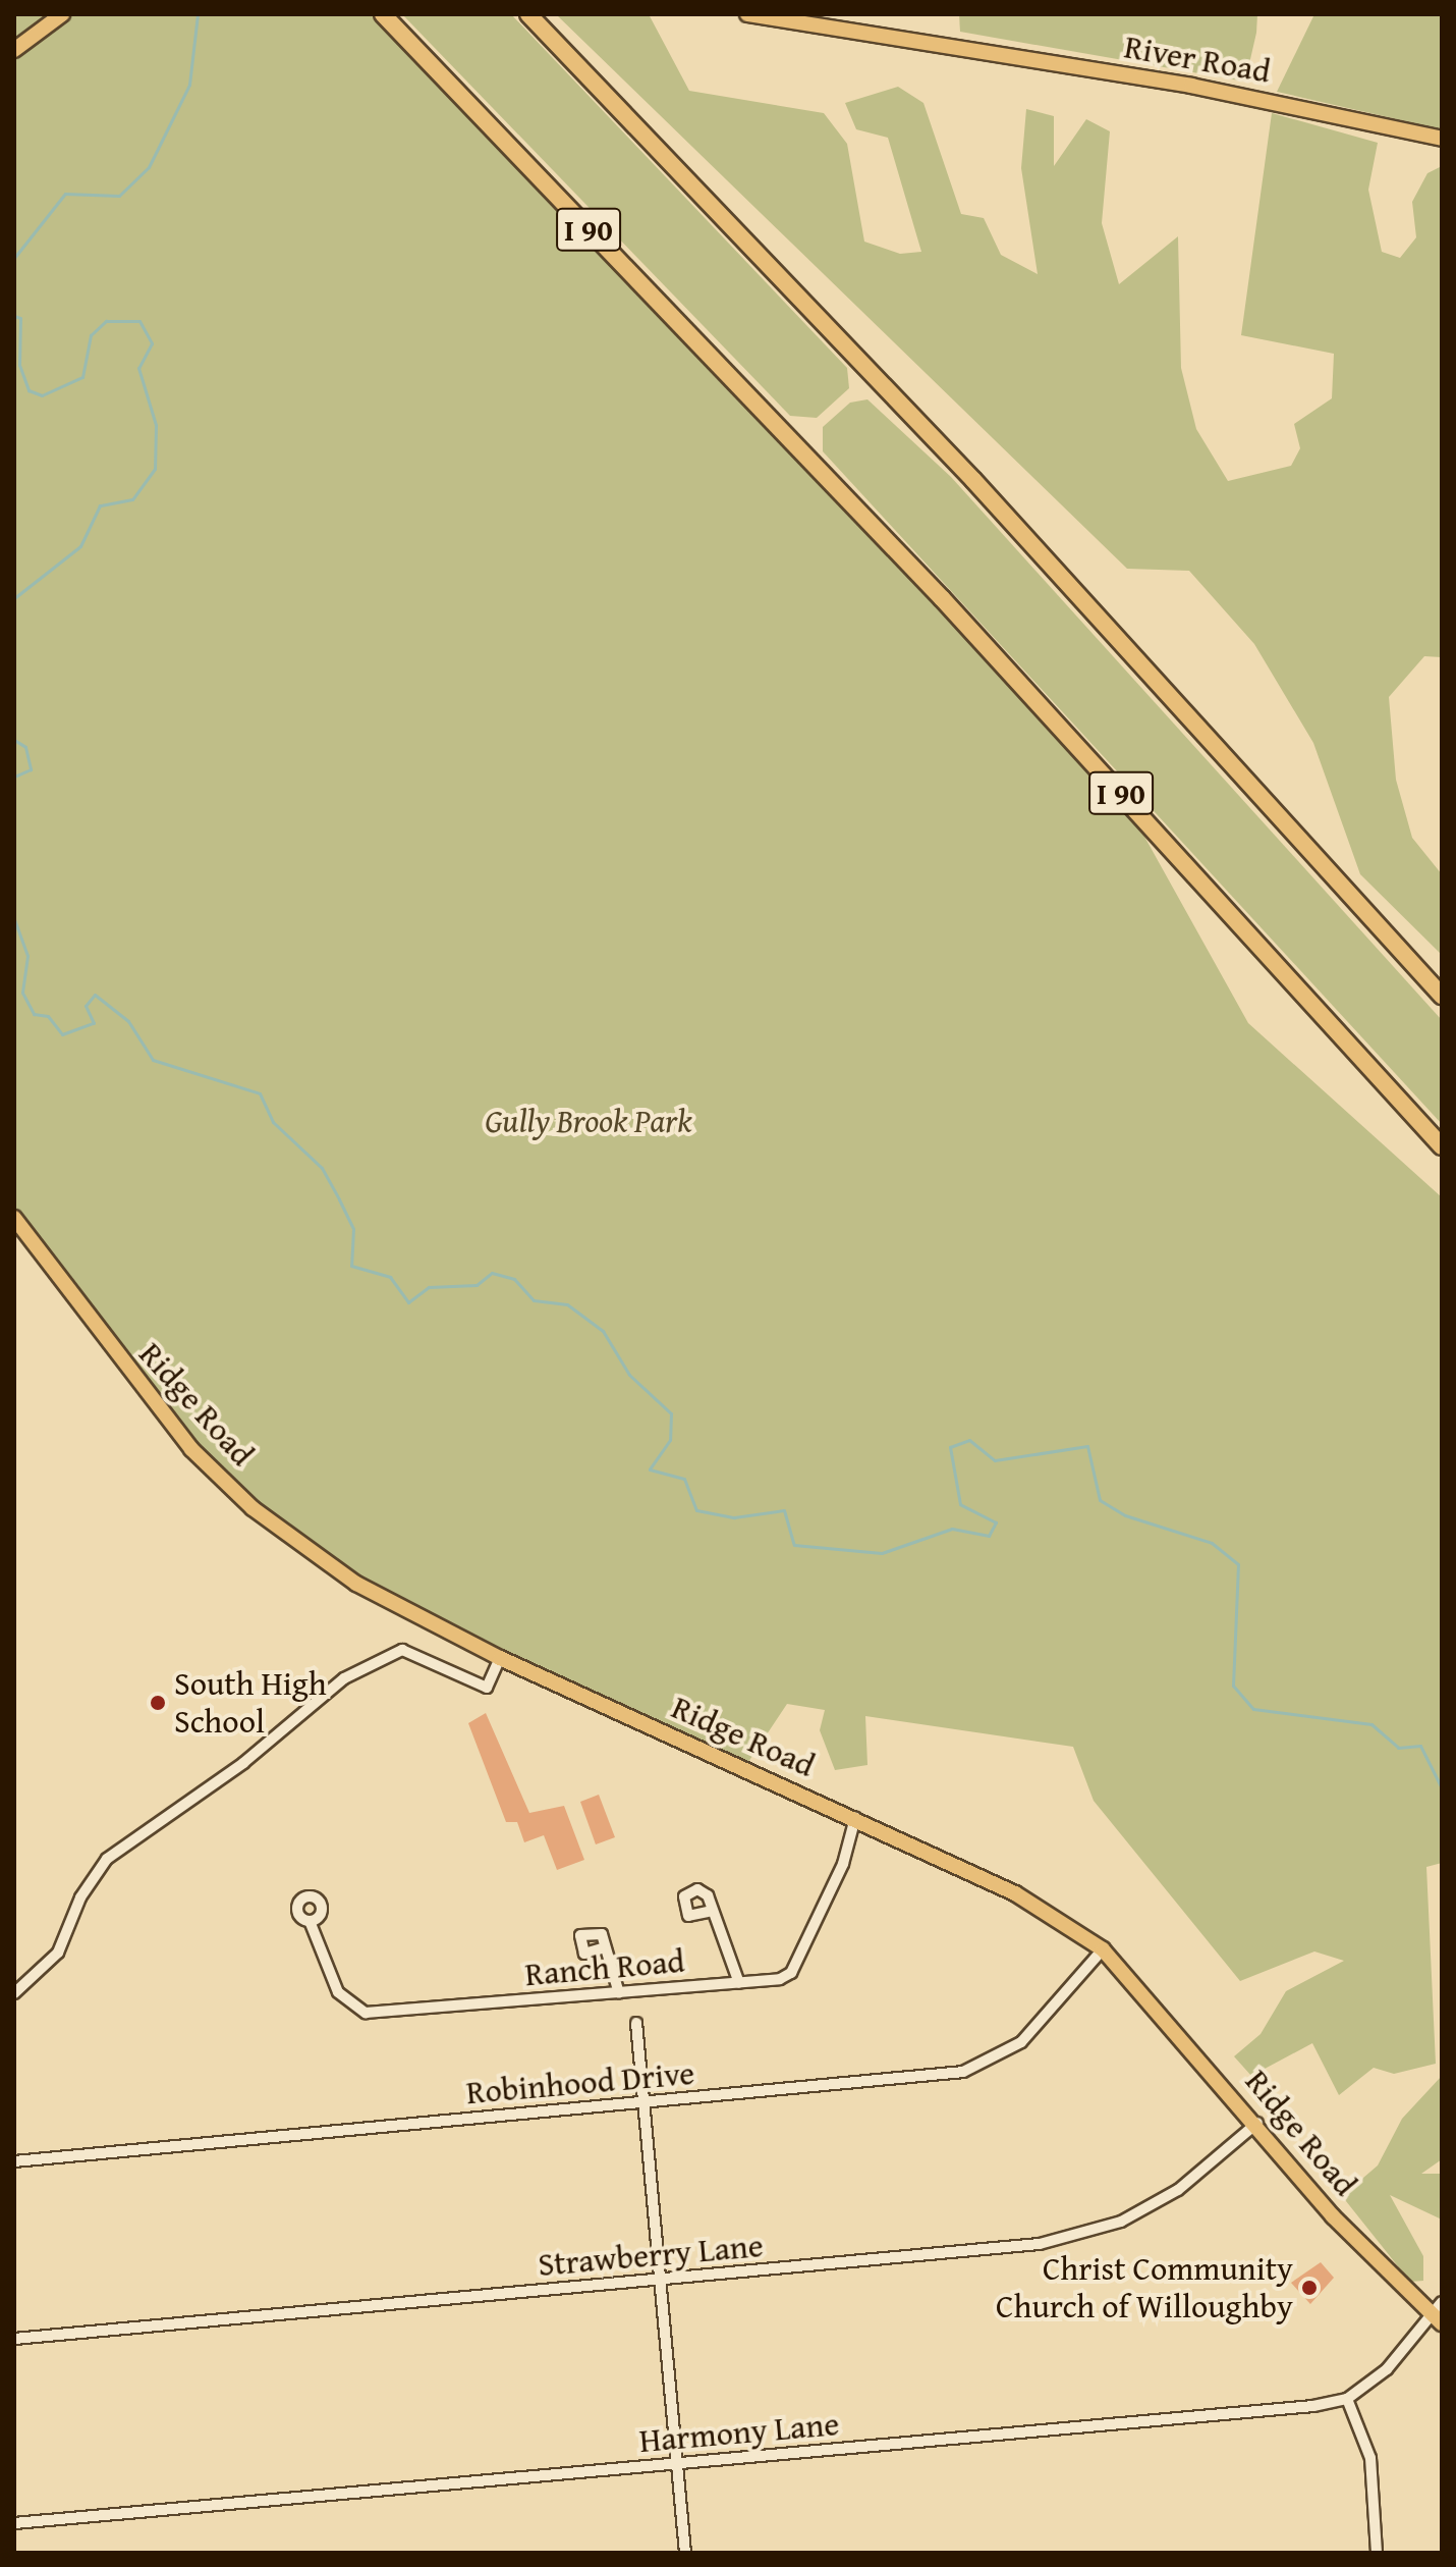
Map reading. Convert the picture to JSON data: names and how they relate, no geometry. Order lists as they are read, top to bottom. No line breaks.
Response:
{"streets":{"highway":["I 90"],"main road":["River Road","Ridge Road"],"street":["Ranch Road","Robinhood Drive","Strawberry Lane","Harmony Lane"]},"crossings":[["Ridge Road","Ranch Road"],["Ridge Road","Robinhood Drive"],["Ridge Road","Strawberry Lane"]],"parks":["Gully Brook Park"],"places":["South High School","Christ Community Church of Willoughby"]}
